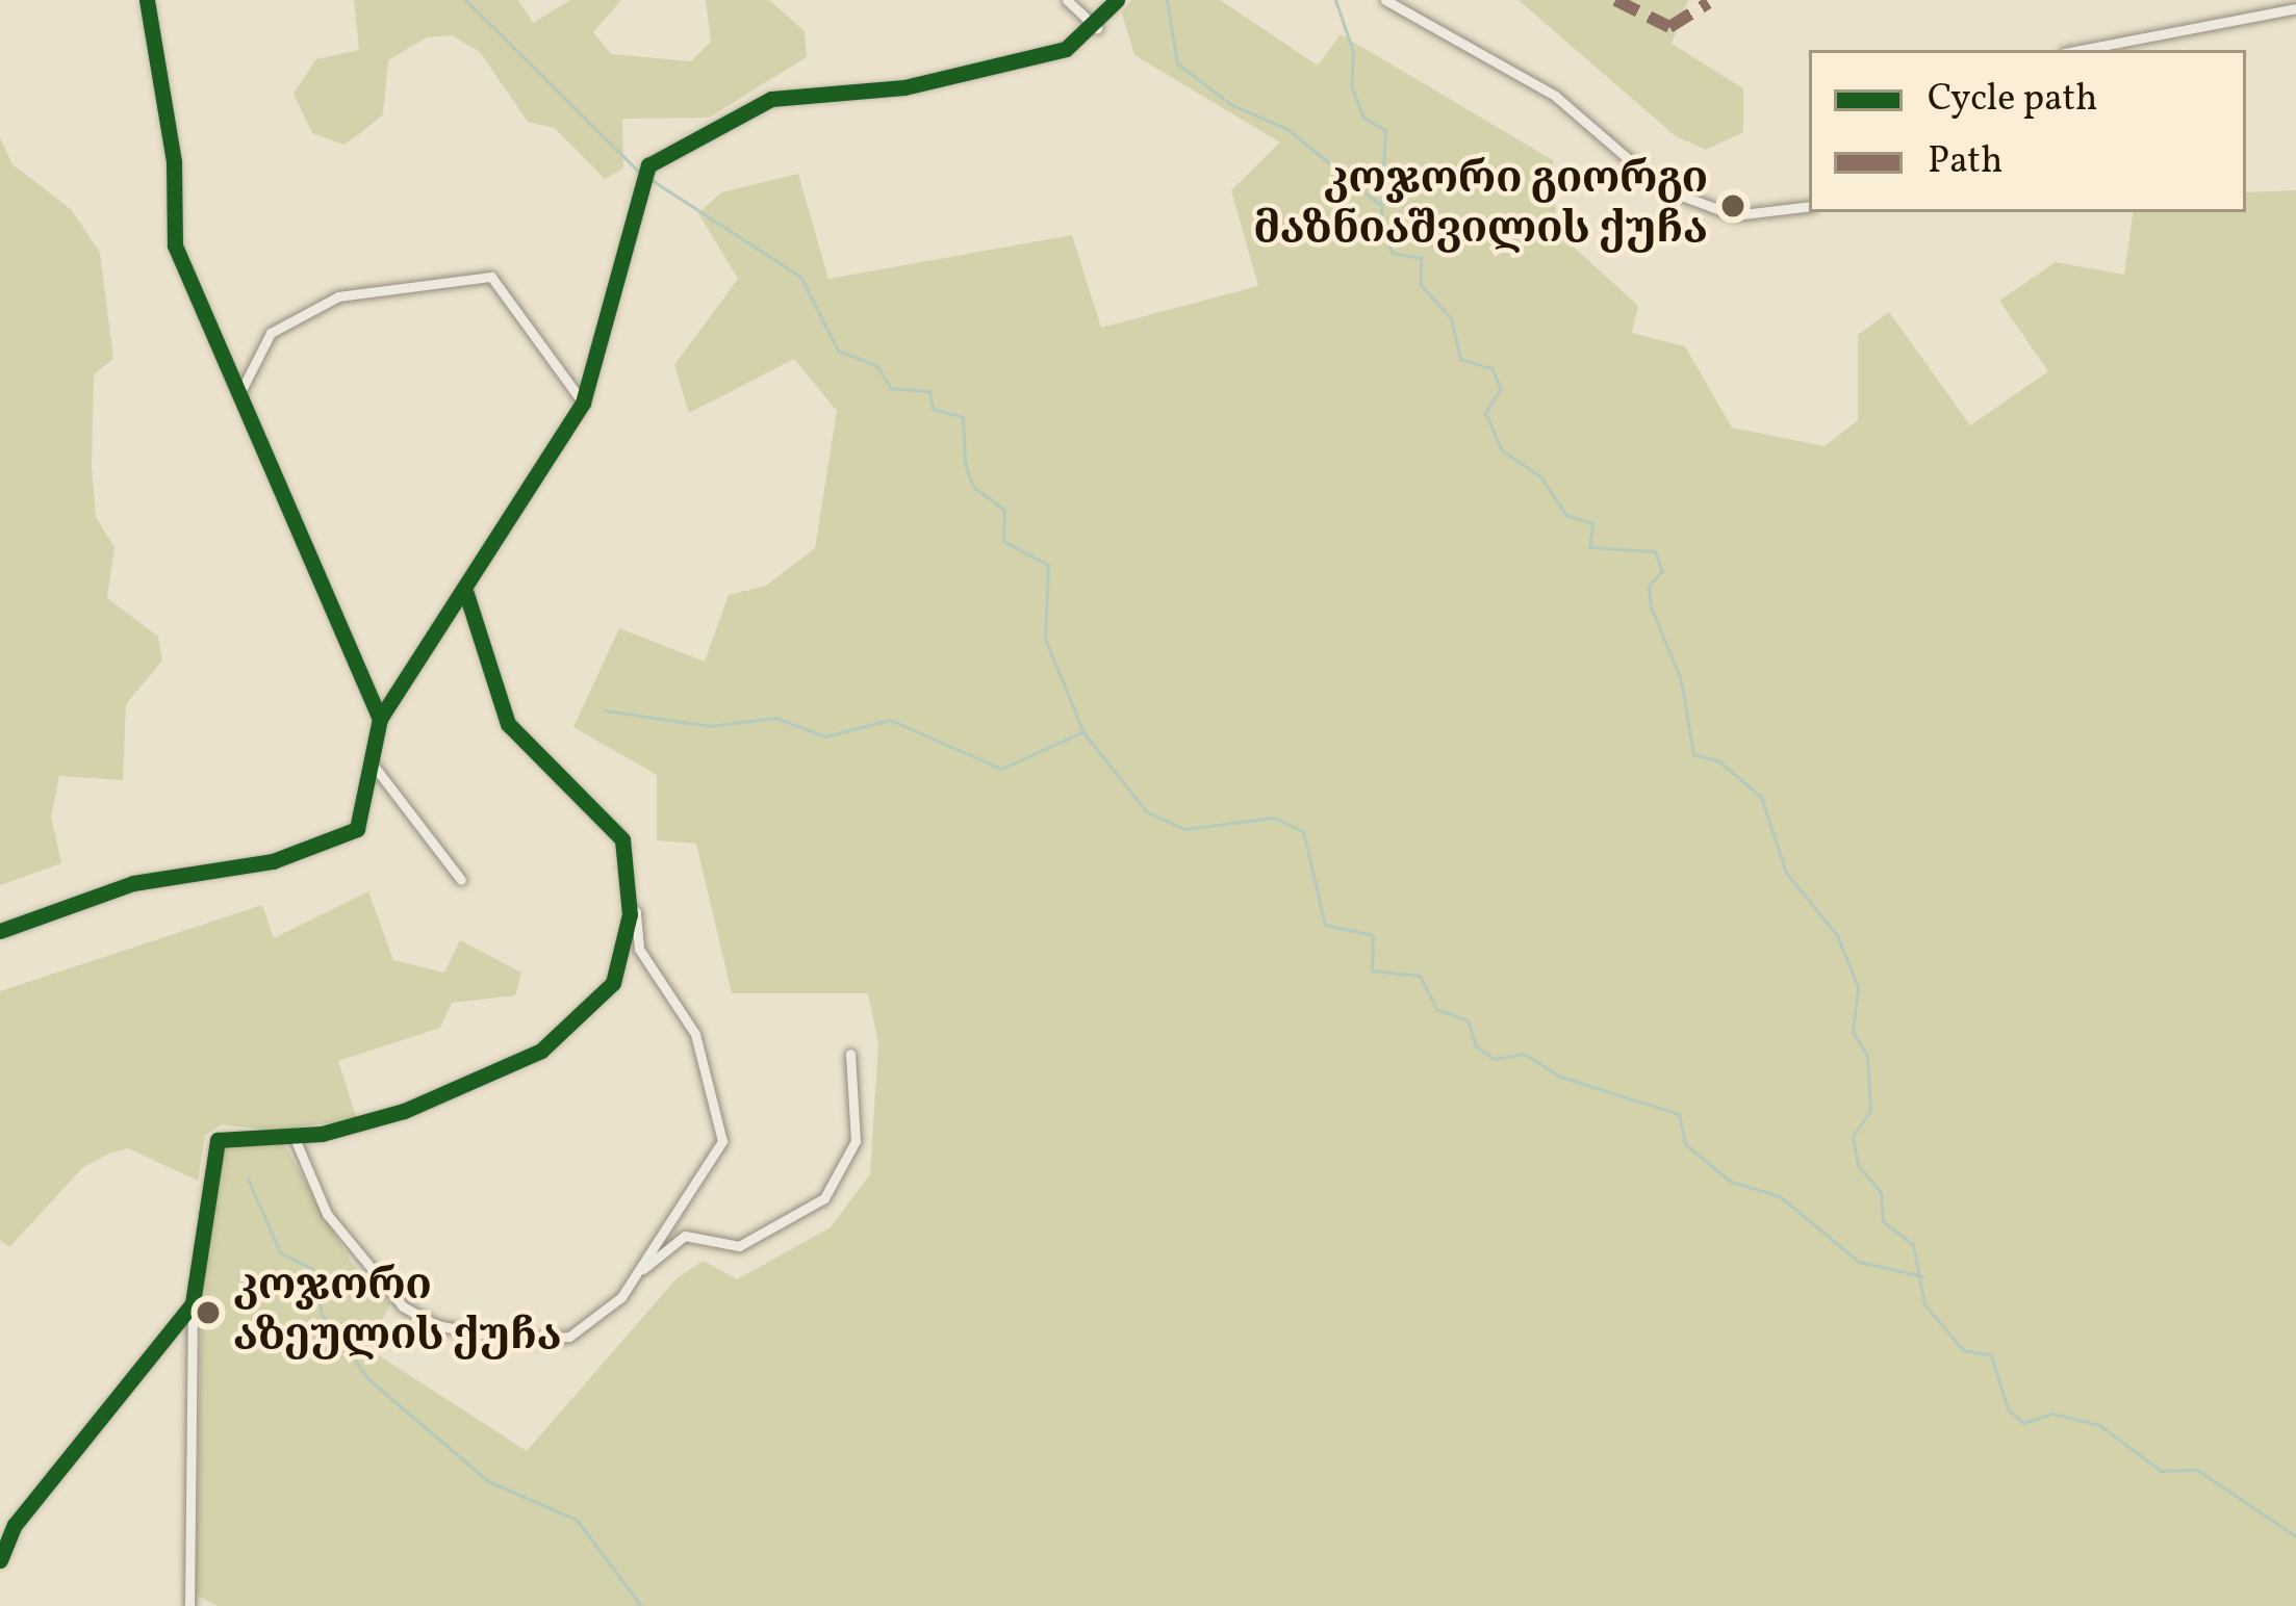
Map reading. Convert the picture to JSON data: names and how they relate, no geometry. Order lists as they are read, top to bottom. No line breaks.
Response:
{"places":["კოჯორი გიორგი მაზნიაშვილის ქუჩა","კოჯორი აზეულის ქუჩა"],"legend":["Cycle path","Path"]}
